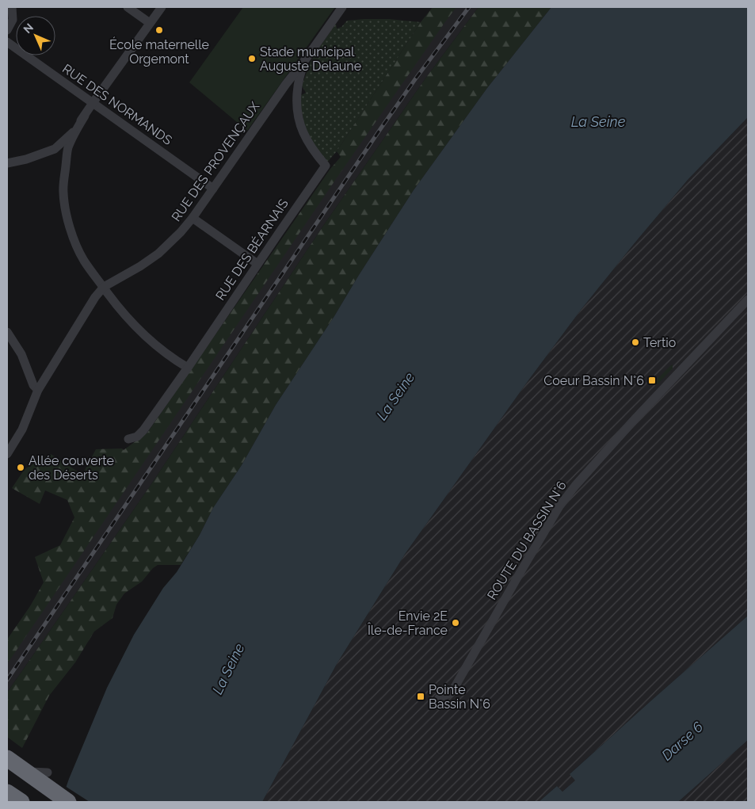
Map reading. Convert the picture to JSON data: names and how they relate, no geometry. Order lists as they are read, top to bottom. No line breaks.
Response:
{"streets":{"street":["RUE DES NORMANDS","RUE DES PROVENÇAUX","RUE DES BÉARNAIS","ROUTE DU BASSIN N°6"]},"crossings":[["RUE DES NORMANDS","RUE DES PROVENÇAUX"],["RUE DES PROVENÇAUX","RUE DES BÉARNAIS"]],"water":["La Seine","Darse 6"],"places":{"other":["École maternelle Orgemont","Stade municipal Auguste Delaune","Tertio","Allée couverte des Déserts","Envie 2E Île-de-France"],"transit":["Coeur Bassin N°6","Pointe Bassin N°6"]},"north":"top left"}
